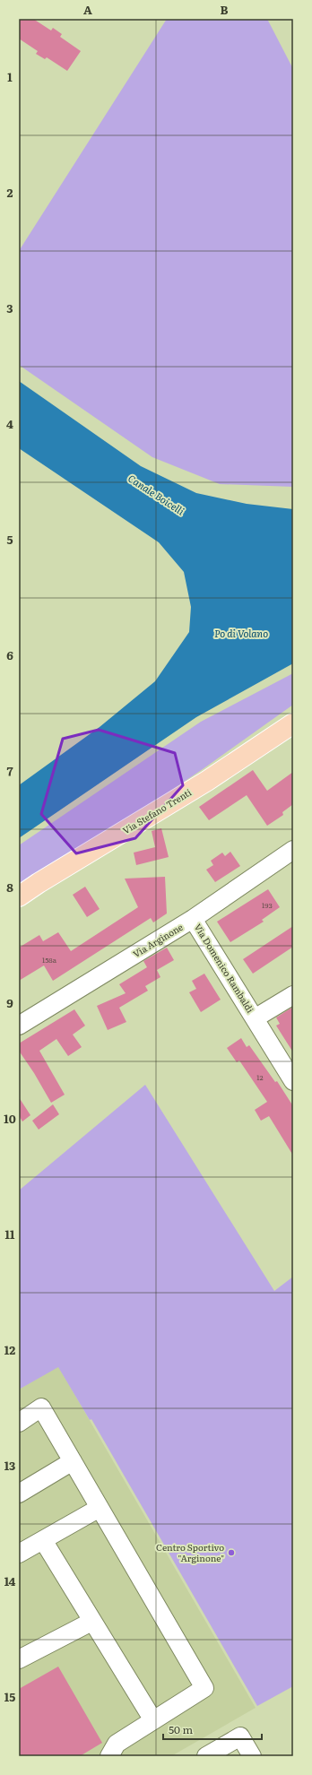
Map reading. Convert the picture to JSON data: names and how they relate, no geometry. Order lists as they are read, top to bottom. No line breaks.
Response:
{"streets":{"main road":["Via Stefano Trenti"],"street":["Via Arginone","Via Domenico Rambaldi"]},"crossings":[["Via Arginone","Via Domenico Rambaldi"]],"water":["Canale Boicelli","Po di Volano"],"places":["Centro Sportivo \"Arginone\""],"house_numbers":["193","158a","12"],"scale_bar":"50 m","grid":{"columns":["A","B"],"rows":["1","2","3","4","5","6","7","8","9","10","11","12","13","14","15"]}}
